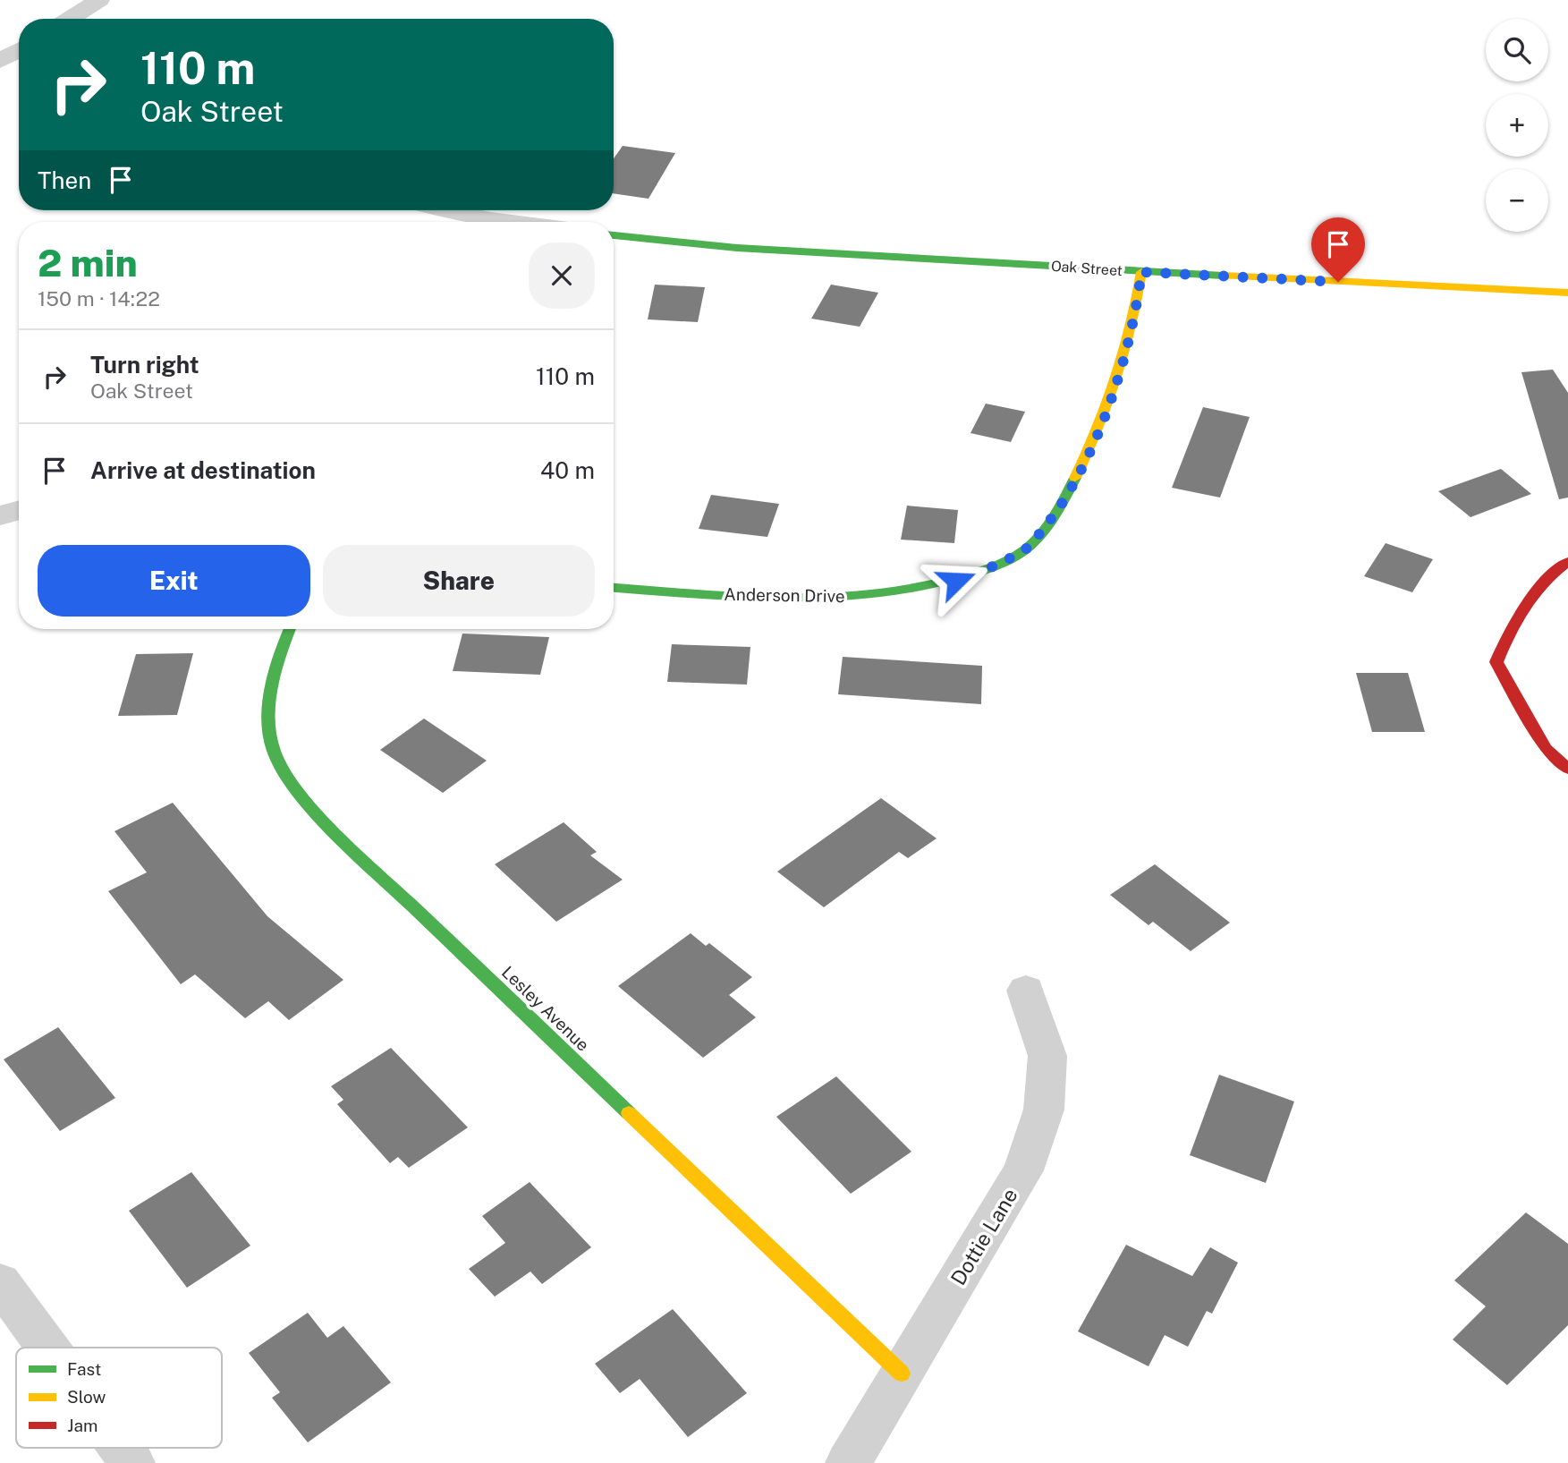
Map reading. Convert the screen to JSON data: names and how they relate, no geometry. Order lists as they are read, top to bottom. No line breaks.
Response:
{"streets":{"street":["Oak Street","Anderson Drive","Lesley Avenue","Dottie Lane"]},"crossings":[["Oak Street","Anderson Drive"],["Lesley Avenue","Dottie Lane"]],"legend":["Fast","Slow","Jam"],"page":{"map_buttons":["+","−"],"turn":["110 m","Oak Street"],"then":"Then","heading":["2 min","150 m · 14:22"],"list":[{"name":"Turn right","note":"Oak Street","value":"110 m"},{"name":"Arrive at destination","value":"40 m"}],"buttons":["Exit","Share"]}}
